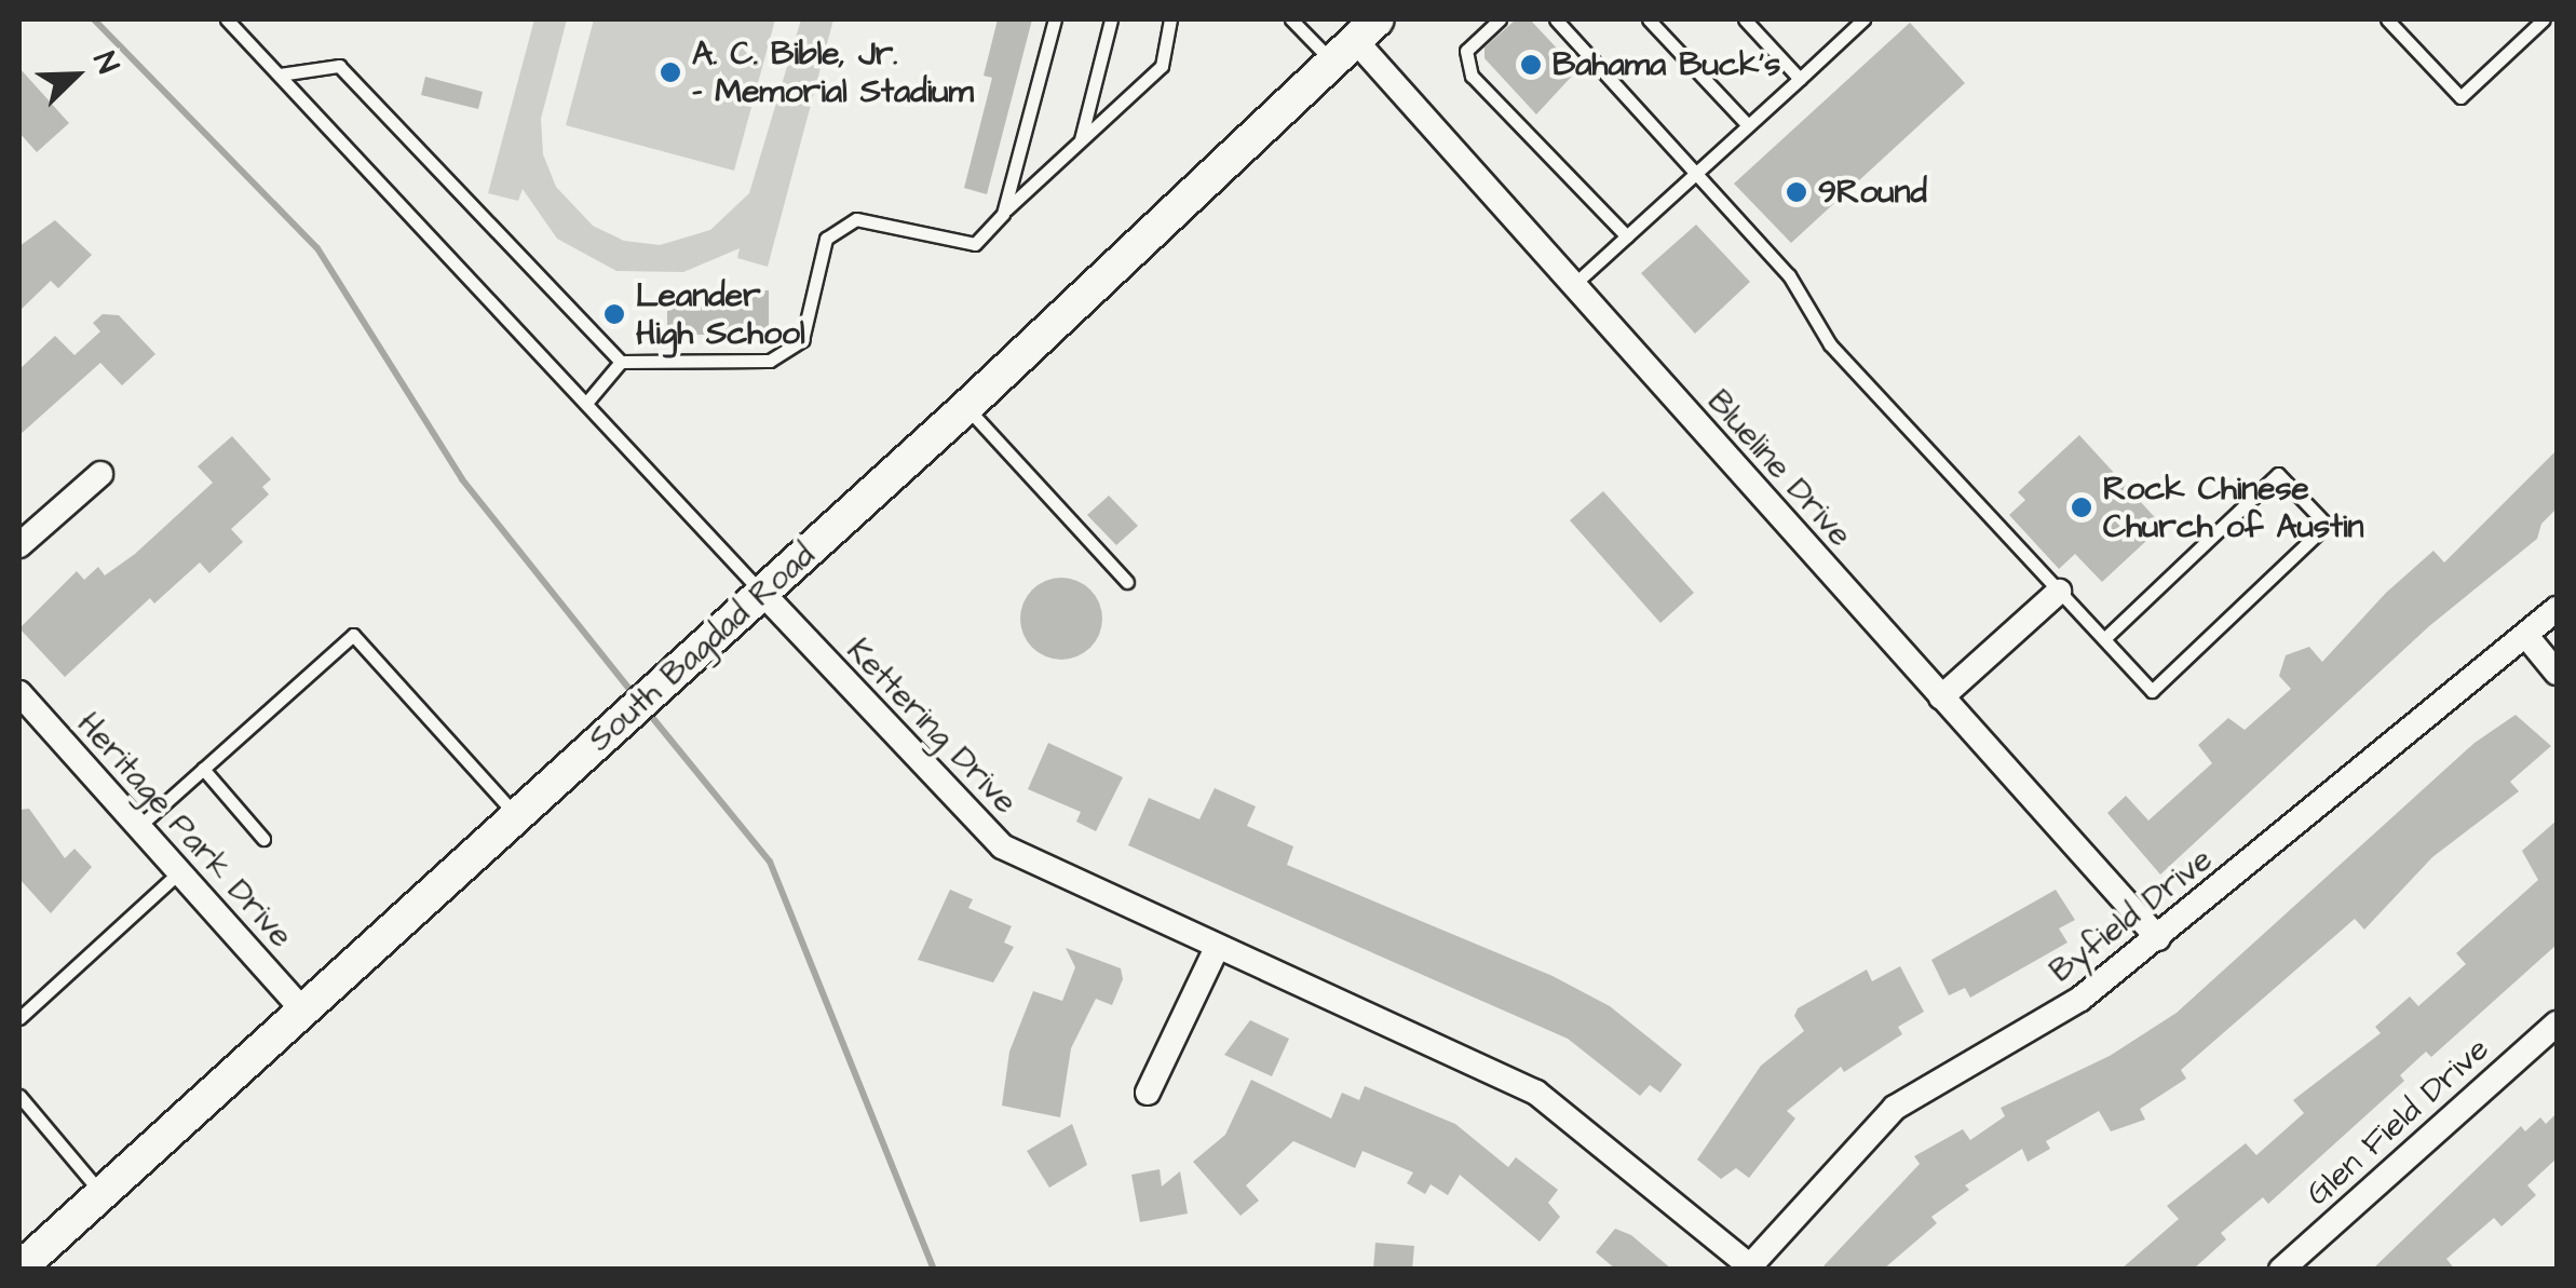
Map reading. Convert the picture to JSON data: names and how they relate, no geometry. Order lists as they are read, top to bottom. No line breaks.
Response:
{"streets":{"main road":["South Bagdad Road"],"street":["Blueline Drive","Kettering Drive","Heritage Park Drive","Byfield Drive","Glen Field Drive"]},"crossings":[["Blueline Drive","South Bagdad Road"],["Blueline Drive","Byfield Drive"],["South Bagdad Road","Kettering Drive"],["South Bagdad Road","Heritage Park Drive"],["Kettering Drive","Byfield Drive"]],"places":["Bahama Buck's","A. C. Bible, Jr. - Memorial Stadium","9Round","Leander High School","Rock Chinese Church of Austin"],"north":"top right"}
